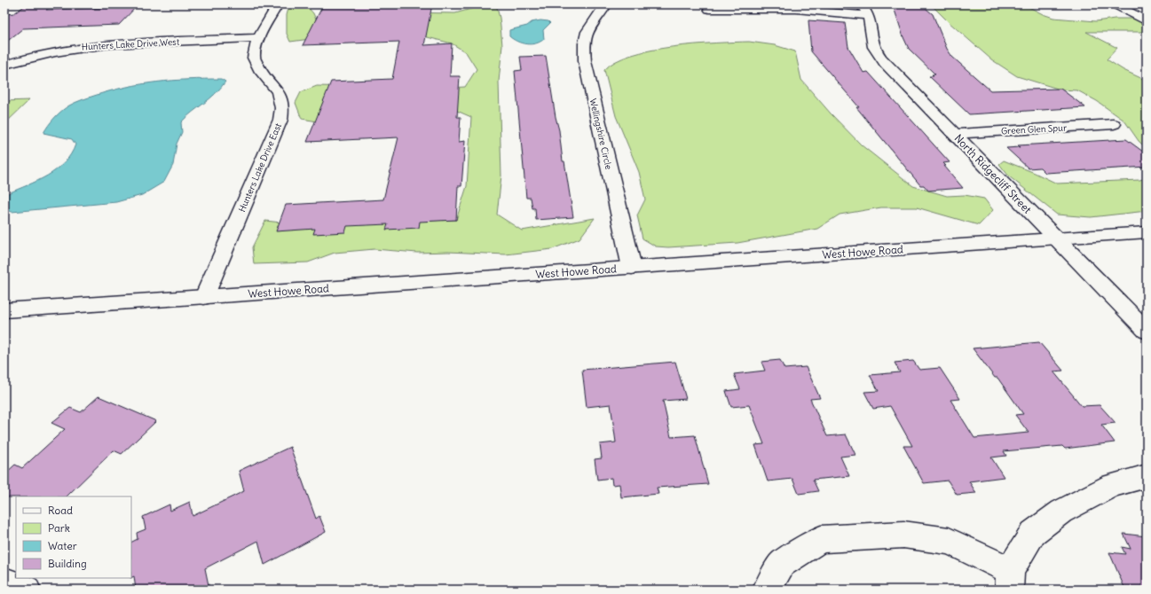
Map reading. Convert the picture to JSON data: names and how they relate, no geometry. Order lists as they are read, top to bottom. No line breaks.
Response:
{"streets":{"street":["Hunters Lake Drive West","Green Glen Spur","Wellingshire Circle","Hunters Lake Drive East","North Ridgecliff Street","West Howe Road"]},"crossings":[["Hunters Lake Drive West","Hunters Lake Drive East"],["Green Glen Spur","North Ridgecliff Street"],["Wellingshire Circle","West Howe Road"],["Hunters Lake Drive East","West Howe Road"],["North Ridgecliff Street","West Howe Road"]],"legend":["Road","Park","Water","Building"]}
